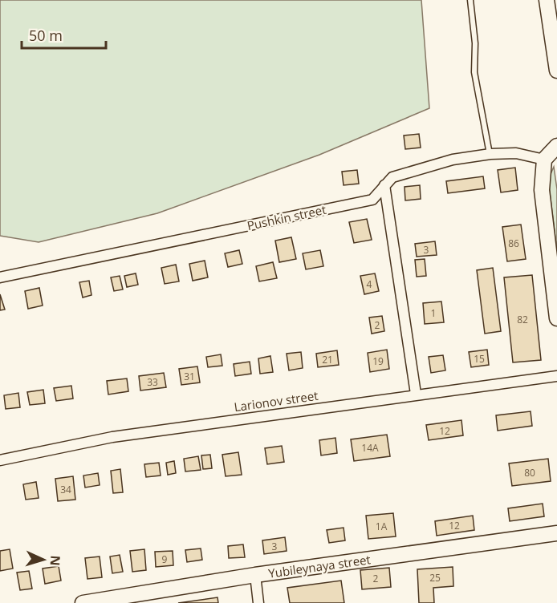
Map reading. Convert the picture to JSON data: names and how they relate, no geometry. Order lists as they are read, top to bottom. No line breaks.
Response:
{"streets":{"street":["Pushkin street","Larionov street","Yubileynaya street"]},"house_numbers":["86","3","4","1","82","2","15","21","19","31","33","12","14А","80","34","12","1А","3","9","25","2"],"scale_bar":"50 m","north":"right"}
